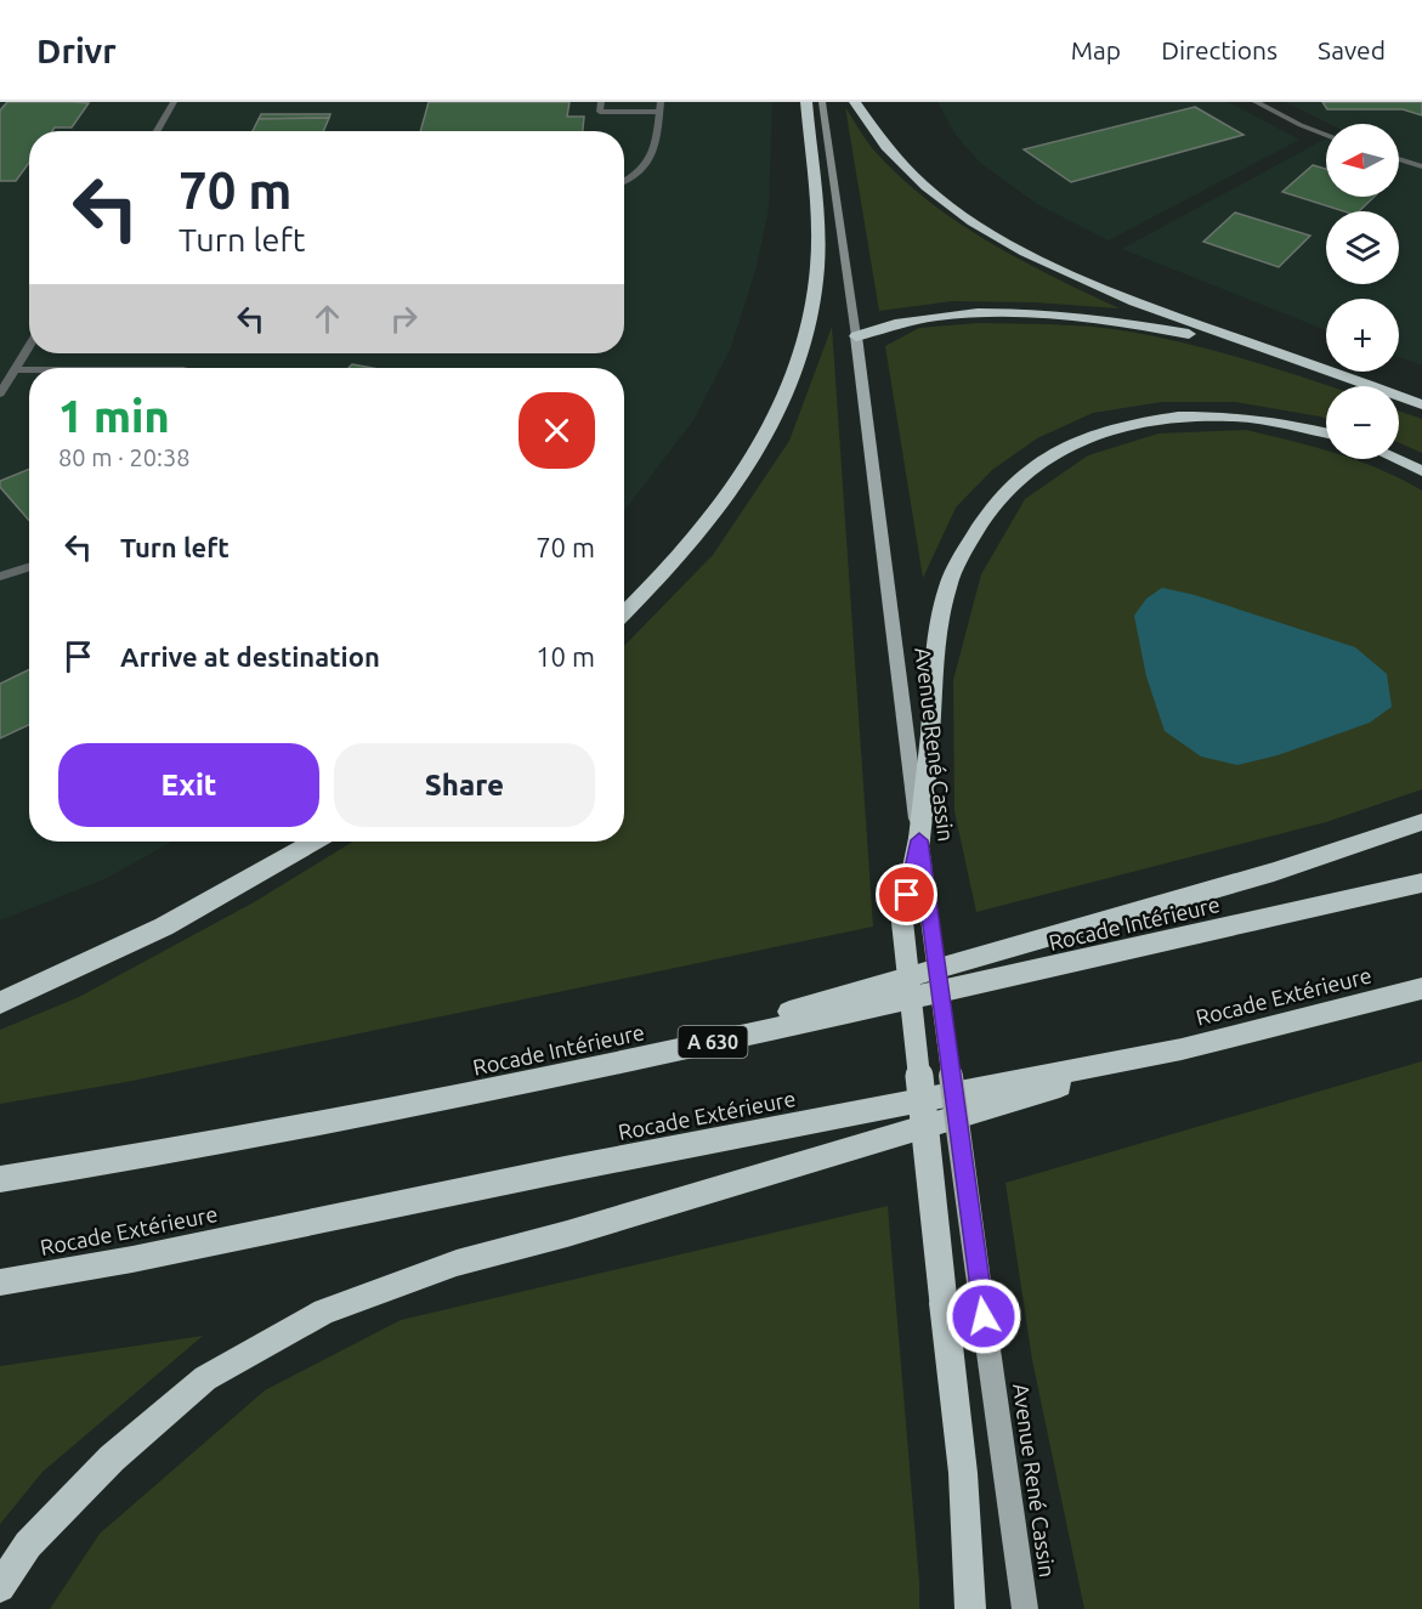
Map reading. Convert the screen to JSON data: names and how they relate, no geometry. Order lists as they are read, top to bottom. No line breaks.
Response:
{"streets":{"highway":["Rocade Intérieure","Rocade Extérieure","A 630"],"main road":["Avenue René Cassin"]},"north":"left","page":{"header":"Drivr","nav":["Map","Directions","Saved"],"map_buttons":["+","−"],"turn":["70 m","Turn left"],"heading":["1 min","80 m · 20:38"],"list":[{"name":"Turn left","value":"70 m"},{"name":"Arrive at destination","value":"10 m"}],"buttons":["Exit","Share"]}}
